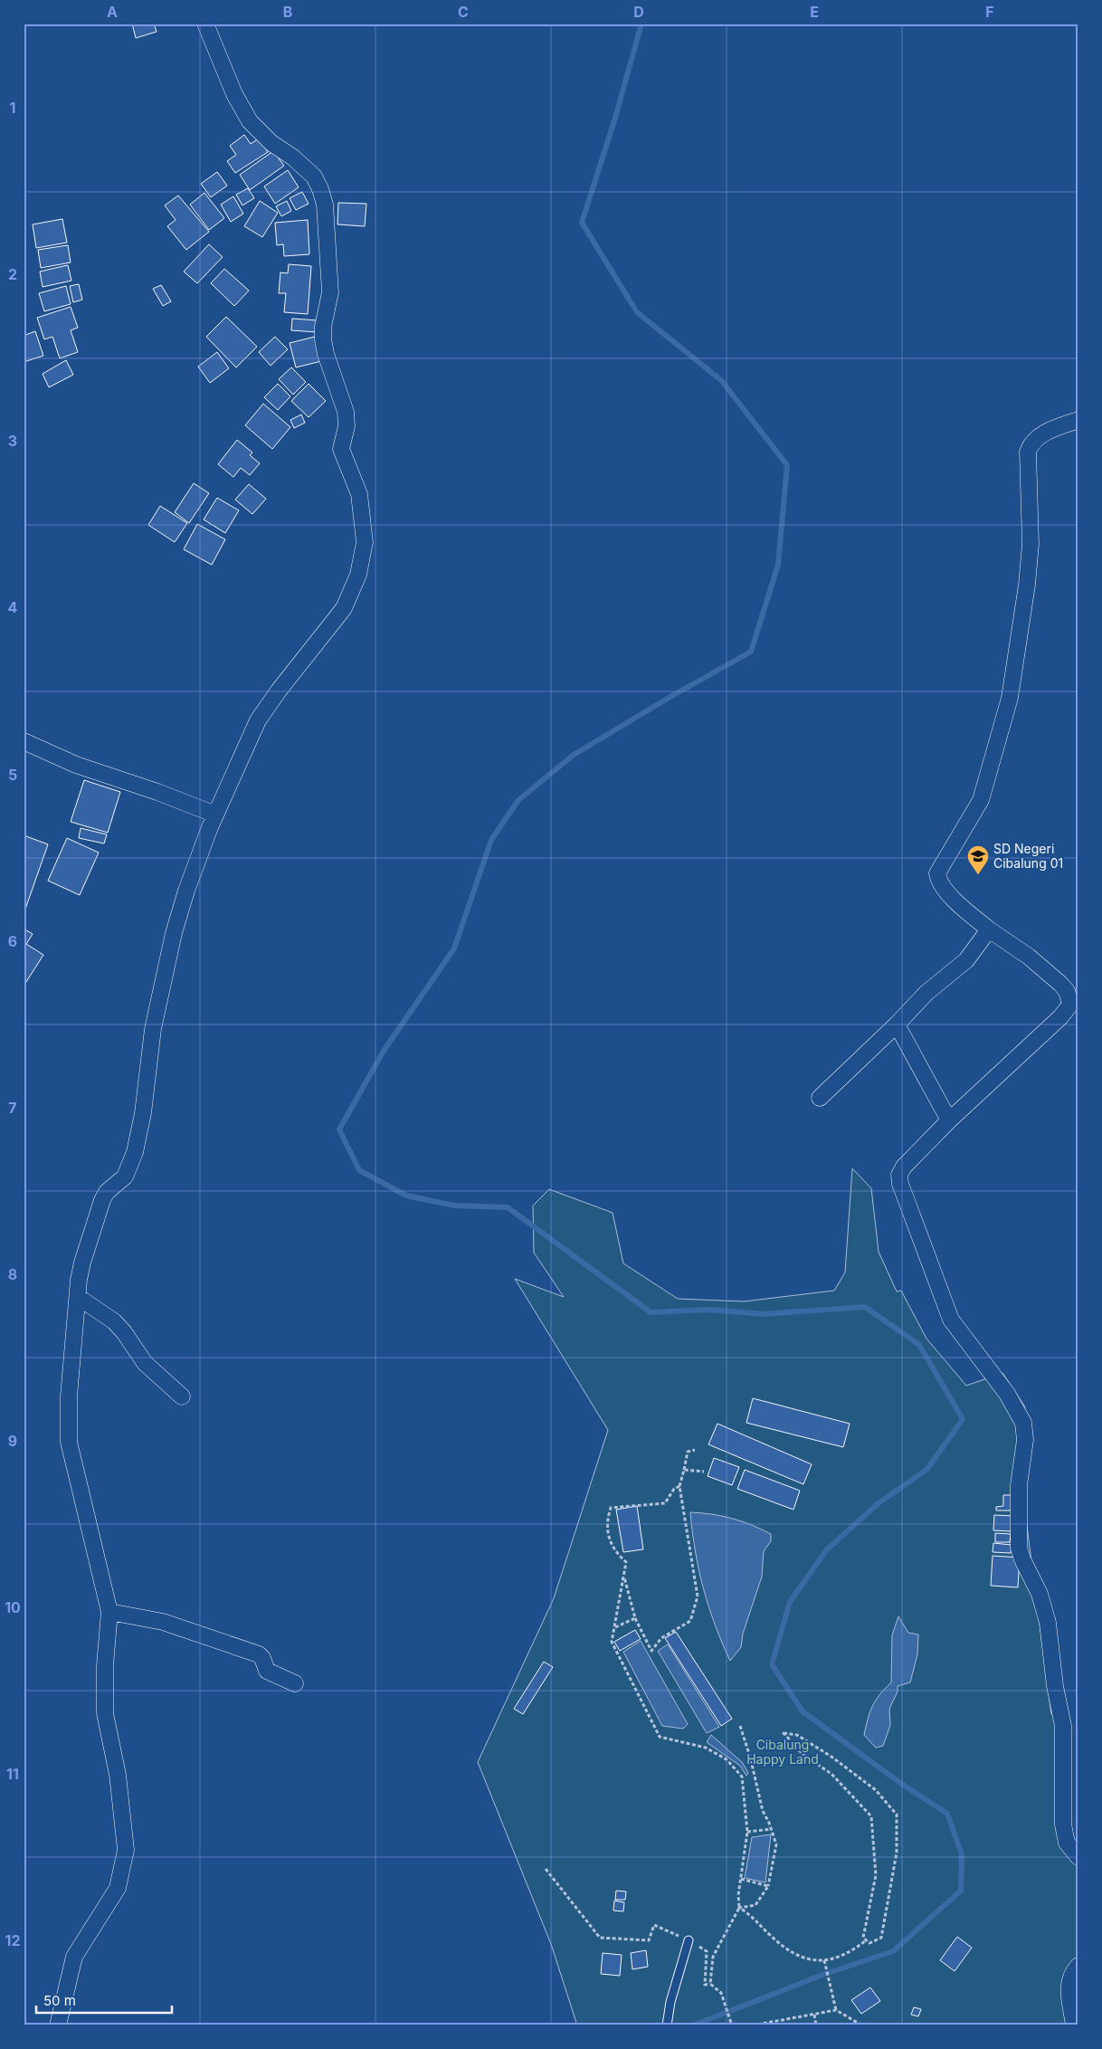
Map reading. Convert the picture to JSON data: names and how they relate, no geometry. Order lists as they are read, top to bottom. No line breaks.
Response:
{"parks":["Cibalung Happy Land"],"places":{"school or university":["SD Negeri Cibalung 01"]},"scale_bar":"50 m","grid":{"columns":["A","B","C","D","E","F"],"rows":["1","2","3","4","5","6","7","8","9","10","11","12"]}}
